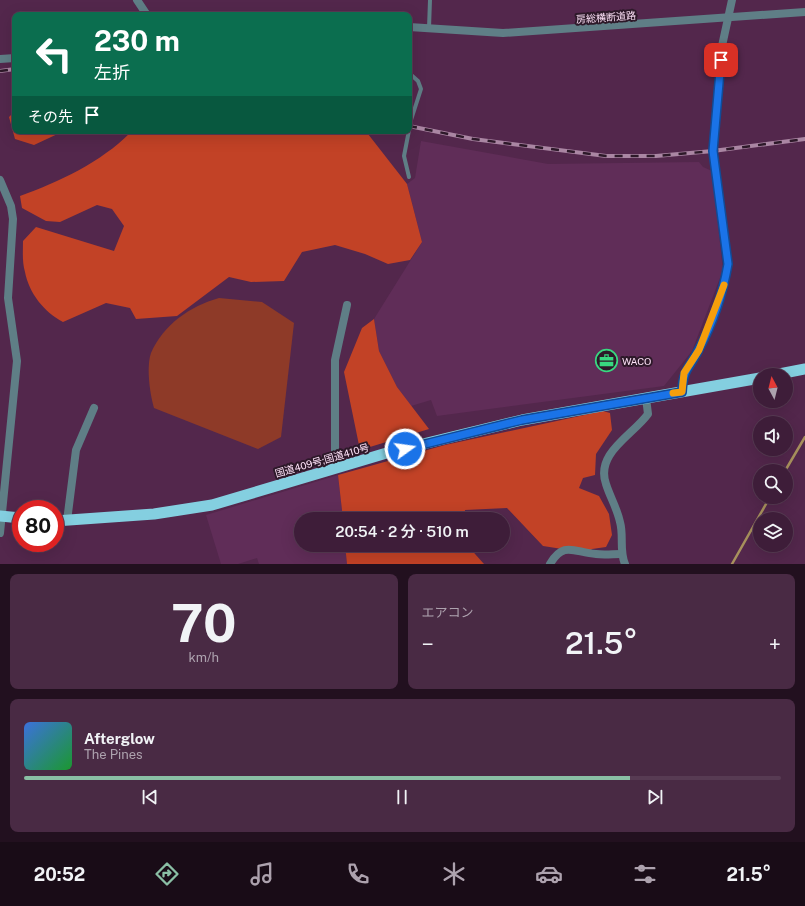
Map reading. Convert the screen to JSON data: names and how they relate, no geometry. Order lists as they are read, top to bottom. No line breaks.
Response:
{"streets":{"highway":["国道409号;国道410号"],"street":["房総横断道路"]},"places":{"office":["WACO"]},"north":"top","page":{"turn":["230 m","左折"],"then":"その先","limit":"80","trip":"20:54 · 2 分 · 510 m","tile":[["70","km/h"],"エアコン"],"heat":["−","21.5°","+"],"song":["Afterglow","The Pines"],"tabs":["20:52","21.5°"]}}
